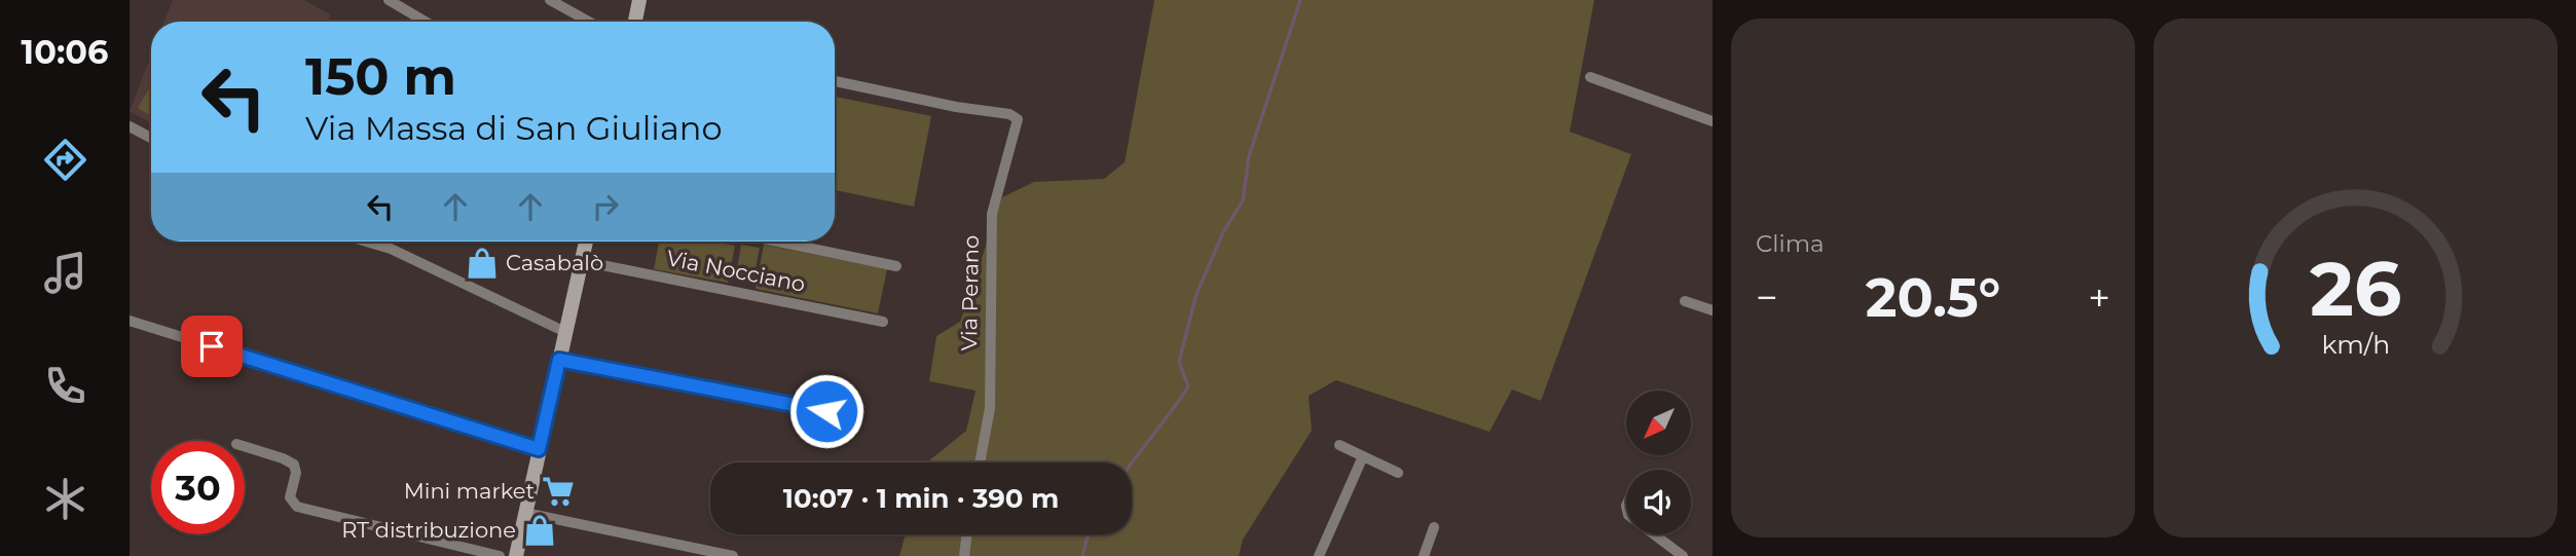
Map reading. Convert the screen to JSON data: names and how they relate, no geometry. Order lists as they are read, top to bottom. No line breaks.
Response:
{"streets":{"street":["Via Nocciano","Via Perano"]},"places":{"shop":["Casabalò","RT distribuzione"],"supermarket":["Mini market"]},"north":"bottom left","page":{"tabs":"10:06","tile":"Clima","turn":["150 m","Via Massa di San Giuliano"],"heat":["−","20.5°","+"],"limit":"30","trip":"10:07 · 1 min · 390 m","gauge":["26","km/h"]}}
